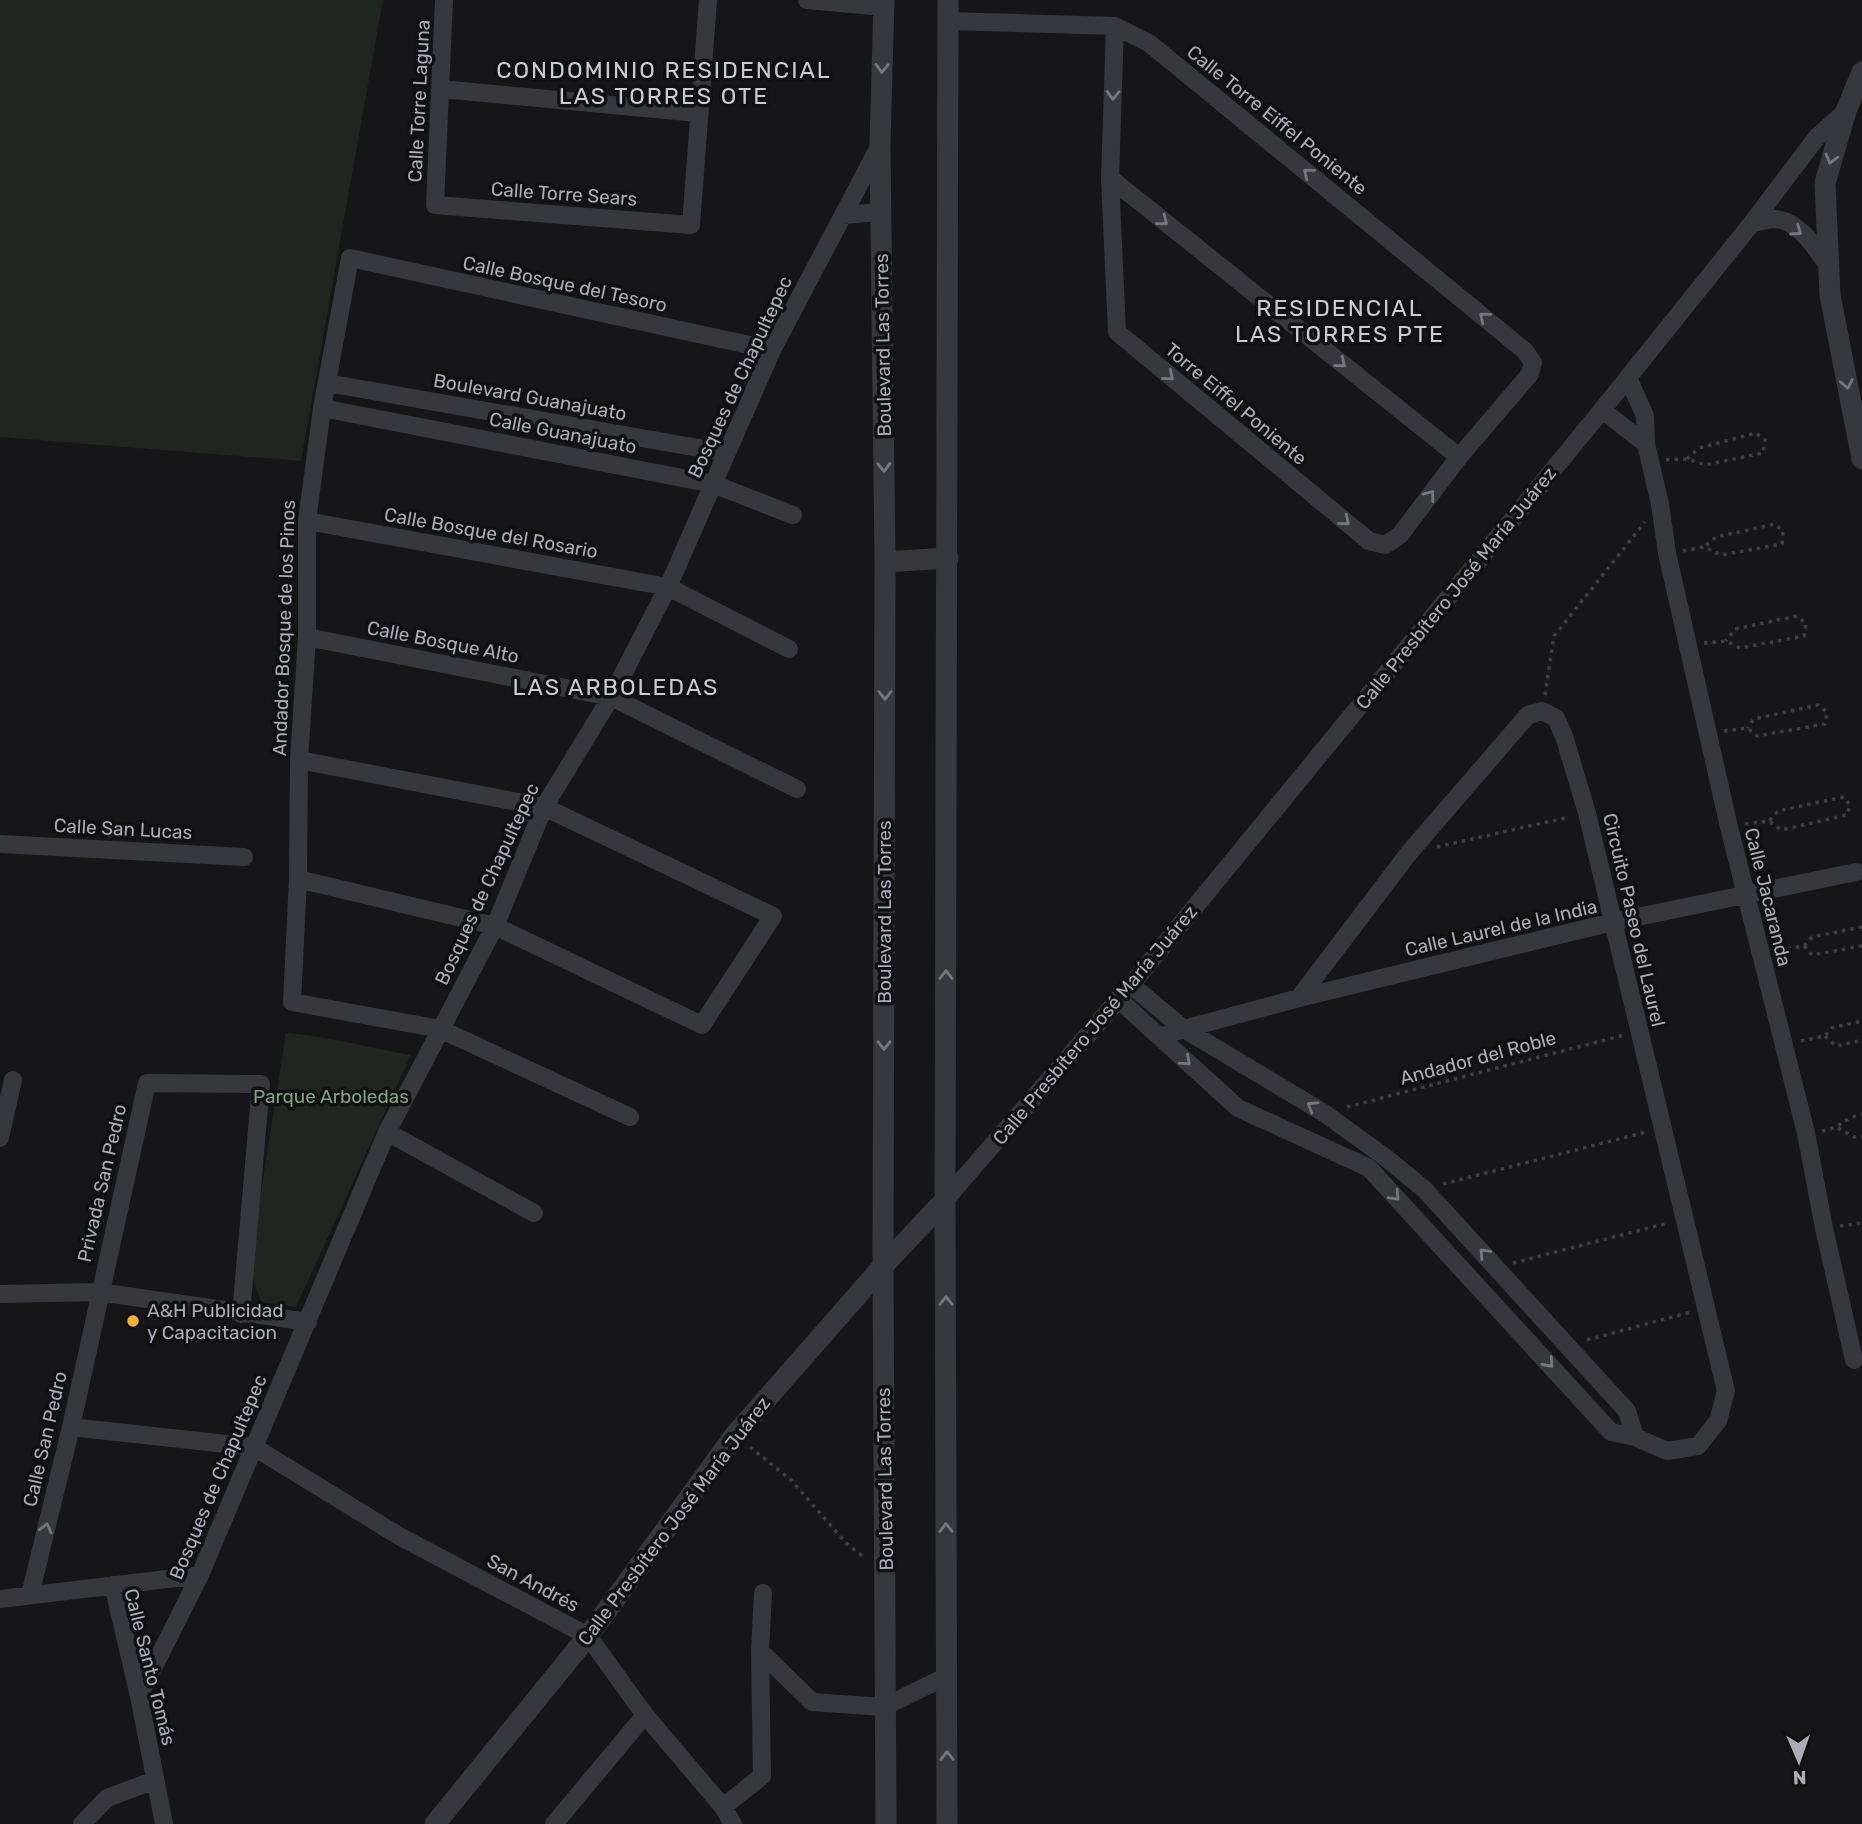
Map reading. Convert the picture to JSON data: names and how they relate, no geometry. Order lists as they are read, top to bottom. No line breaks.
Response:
{"streets":{"street":["Calle Torre Laguna","Calle Torre Eiffel Poniente","Calle Torre Sears","Calle Bosque del Tesoro","Boulevard Las Torres","Bosques de Chapultepec","Boulevard Guanajuato","Torre Eiffel Poniente","Calle Guanajuato","Calle Bosque del Rosario","Calle Presbítero José María Juárez","Andador Bosque de los Pinos","Calle Bosque Alto","Calle San Lucas","Calle Jacaranda","Circuito Paseo del Laurel","Calle Laurel de la India","Privada San Pedro","Calle San Pedro","San Andrés","Calle Santo Tomás"],"path":["Andador del Roble"]},"crossings":[["Calle Torre Laguna","Calle Torre Sears"],["Calle Torre Eiffel Poniente","Torre Eiffel Poniente"],["Calle Bosque del Tesoro","Bosques de Chapultepec"],["Calle Bosque del Tesoro","Andador Bosque de los Pinos"],["Boulevard Las Torres","Bosques de Chapultepec"],["Boulevard Las Torres","Calle Presbítero José María Juárez"],["Bosques de Chapultepec","Boulevard Guanajuato"],["Bosques de Chapultepec","Calle Guanajuato"],["Bosques de Chapultepec","Calle Bosque del Rosario"],["Bosques de Chapultepec","Andador Bosque de los Pinos"],["Bosques de Chapultepec","Calle Bosque Alto"],["Bosques de Chapultepec","San Andrés"],["Bosques de Chapultepec","Calle Santo Tomás"],["Boulevard Guanajuato","Andador Bosque de los Pinos"],["Calle Guanajuato","Andador Bosque de los Pinos"],["Calle Bosque del Rosario","Andador Bosque de los Pinos"],["Calle Presbítero José María Juárez","Calle Jacaranda"],["Calle Presbítero José María Juárez","Circuito Paseo del Laurel"],["Calle Presbítero José María Juárez","San Andrés"],["Andador Bosque de los Pinos","Calle Bosque Alto"],["Calle Jacaranda","Calle Laurel de la India"],["Circuito Paseo del Laurel","Calle Laurel de la India"],["Circuito Paseo del Laurel","Andador del Roble"],["Privada San Pedro","Calle San Pedro"],["Calle San Pedro","Calle Santo Tomás"]],"one_way":["Calle San Pedro"],"districts":["CONDOMINIO RESIDENCIAL LAS TORRES OTE","RESIDENCIAL LAS TORRES PTE","LAS ARBOLEDAS"],"parks":["Parque Arboledas"],"places":["A&H Publicidad y Capacitacion"],"north":"bottom"}
